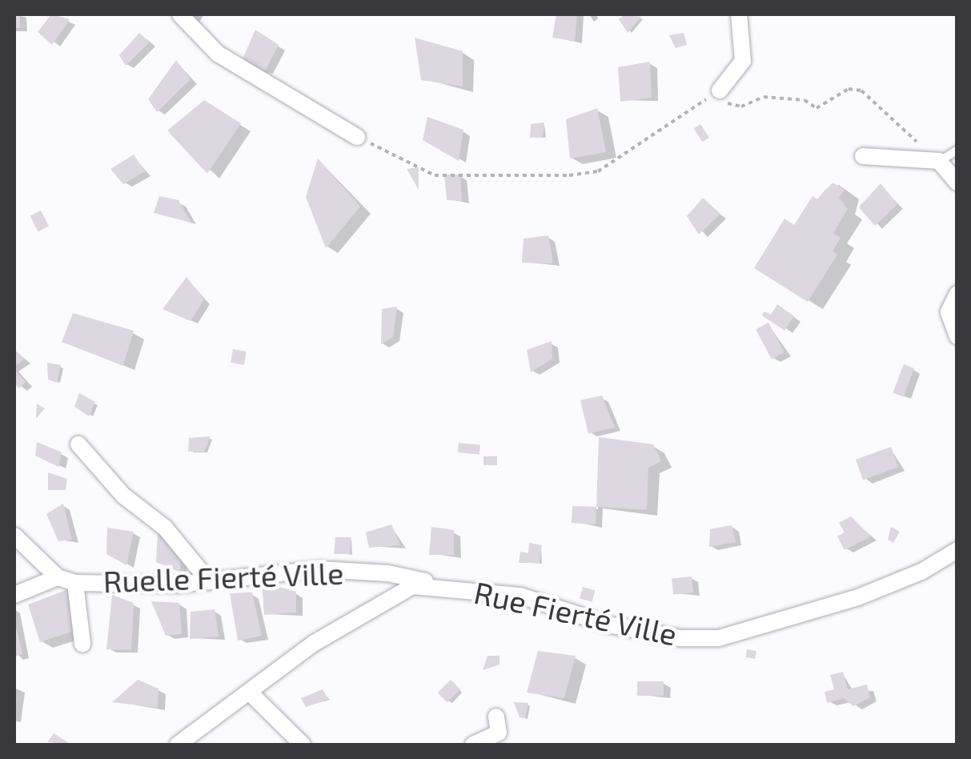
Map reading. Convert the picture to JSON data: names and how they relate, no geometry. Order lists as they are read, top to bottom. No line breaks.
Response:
{"streets":{"street":["Ruelle Fierté Ville","Rue Fierté Ville"]},"crossings":[["Ruelle Fierté Ville","Rue Fierté Ville"]]}
